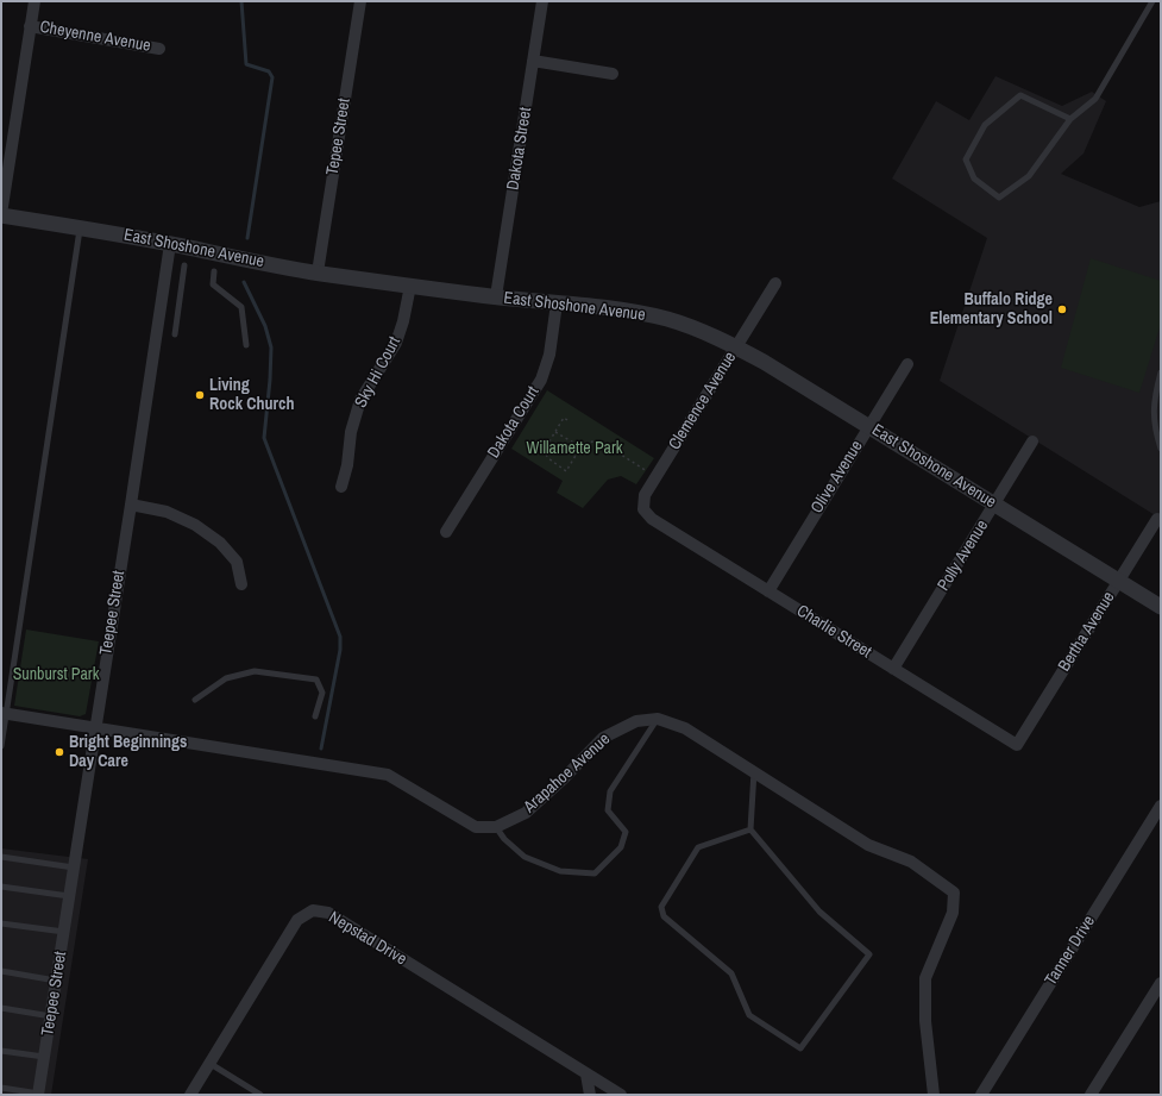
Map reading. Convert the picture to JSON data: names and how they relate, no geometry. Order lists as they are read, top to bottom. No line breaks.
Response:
{"streets":{"street":["Cheyenne Avenue","Tepee Street","Dakota Street","East Shoshone Avenue","Sky Hi Court","Clemence Avenue","Dakota Court","Olive Avenue","Polly Avenue","Teepee Street","Charlie Street","Bertha Avenue","Arapahoe Avenue","Nepstad Drive","Tanner Drive"]},"crossings":[["Tepee Street","East Shoshone Avenue"],["Dakota Street","East Shoshone Avenue"],["East Shoshone Avenue","Sky Hi Court"],["East Shoshone Avenue","Clemence Avenue"],["East Shoshone Avenue","Dakota Court"],["East Shoshone Avenue","Olive Avenue"],["East Shoshone Avenue","Polly Avenue"],["East Shoshone Avenue","Teepee Street"],["East Shoshone Avenue","Bertha Avenue"],["Clemence Avenue","Charlie Street"],["Olive Avenue","Charlie Street"],["Polly Avenue","Charlie Street"],["Teepee Street","Arapahoe Avenue"],["Charlie Street","Bertha Avenue"]],"parks":["Willamette Park","Sunburst Park"],"places":["Buffalo Ridge Elementary School","Living Rock Church","Bright Beginnings Day Care"]}
